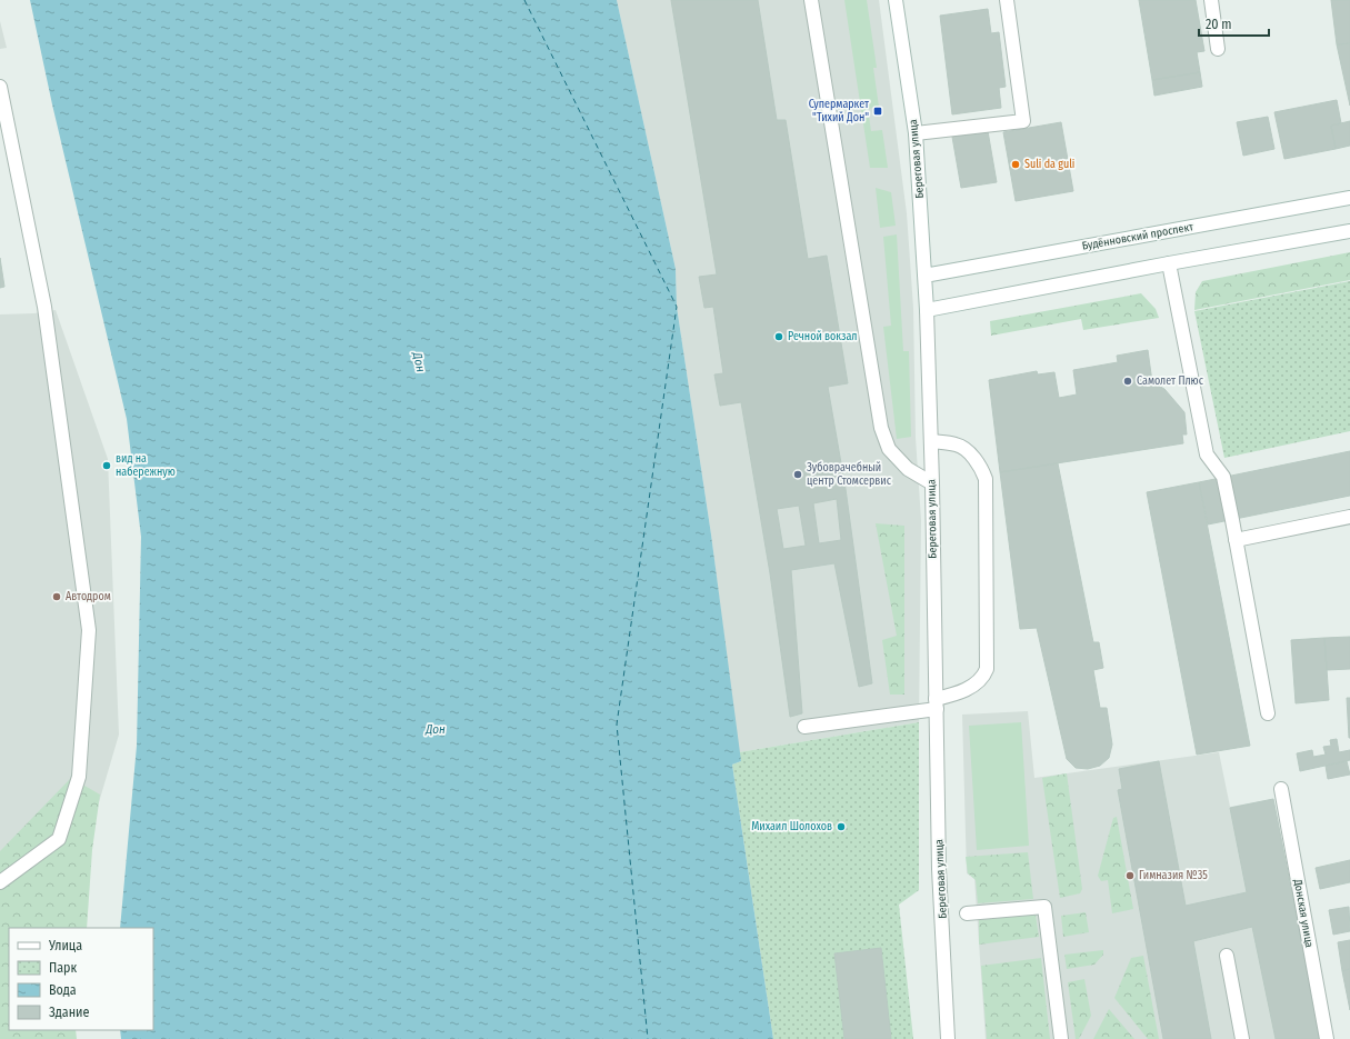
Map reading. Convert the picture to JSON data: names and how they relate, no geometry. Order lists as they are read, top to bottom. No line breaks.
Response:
{"streets":{"street":["Береговая улица","Будённовский проспект","Донская улица"]},"crossings":[["Береговая улица","Будённовский проспект"]],"water":["Дон"],"places":{"transit":["Супермаркет \"Тихий Дон\""],"other":["Suli da guli","Речной вокзал","Самолет Плюс","вид на набережную","Зубоврачебный центр Стомсервис","Автодром","Михаил Шолохов","Гимназия №35"]},"legend":["Улица","Парк","Вода","Здание"],"scale_bar":"20 m"}
